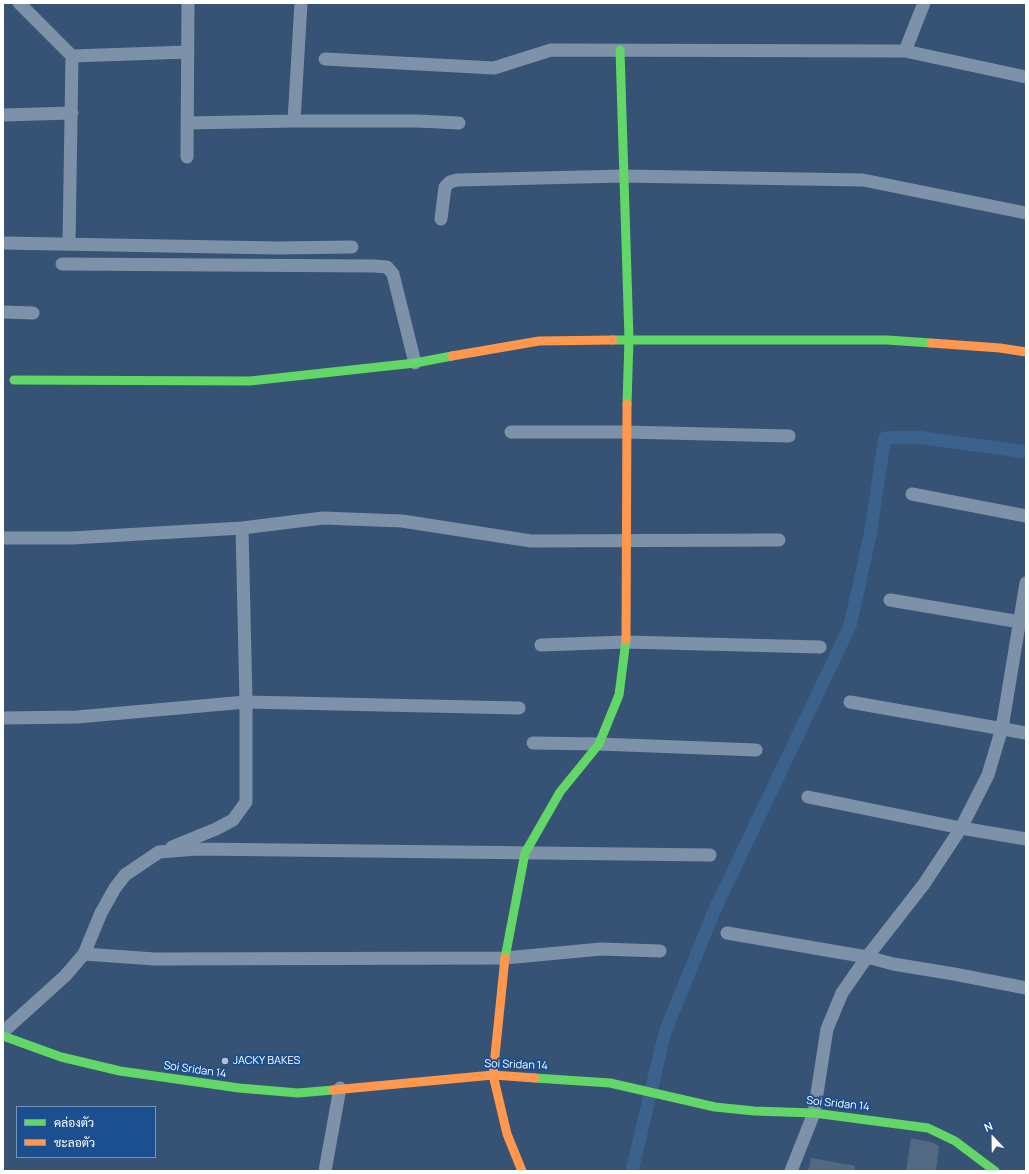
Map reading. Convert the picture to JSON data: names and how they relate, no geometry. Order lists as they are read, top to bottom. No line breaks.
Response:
{"streets":{"street":["Soi Sridan 14"]},"places":["JACKY BAKES"],"legend":["คล่องตัว","ชะลอตัว"],"north":"top"}
